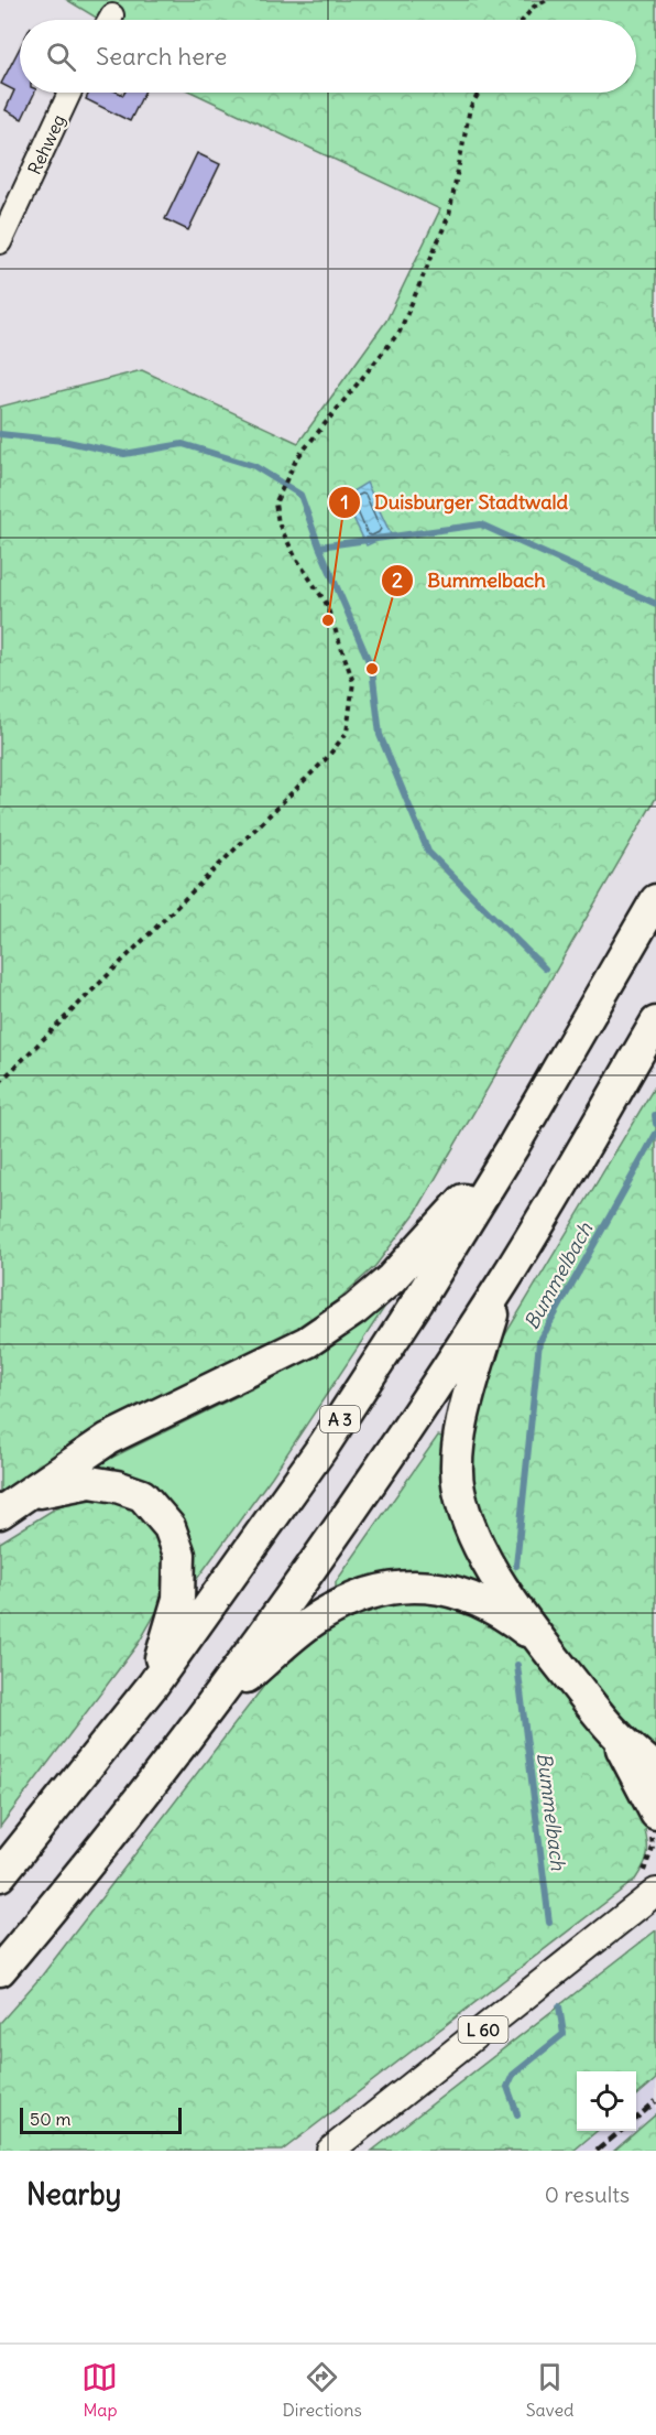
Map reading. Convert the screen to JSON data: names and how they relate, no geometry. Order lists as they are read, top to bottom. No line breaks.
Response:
{"streets":{"highway":["A 3"],"main road":["L 60"],"lane":["Rehweg"]},"water":["Bummelbach"],"places":["Duisburger Stadtwald","Bummelbach"],"scale_bar":"50 m","page":{"search":"Search here","scale":"50 m","heading":["Nearby","0 results"],"nav":["Map","Directions","Saved"]}}
